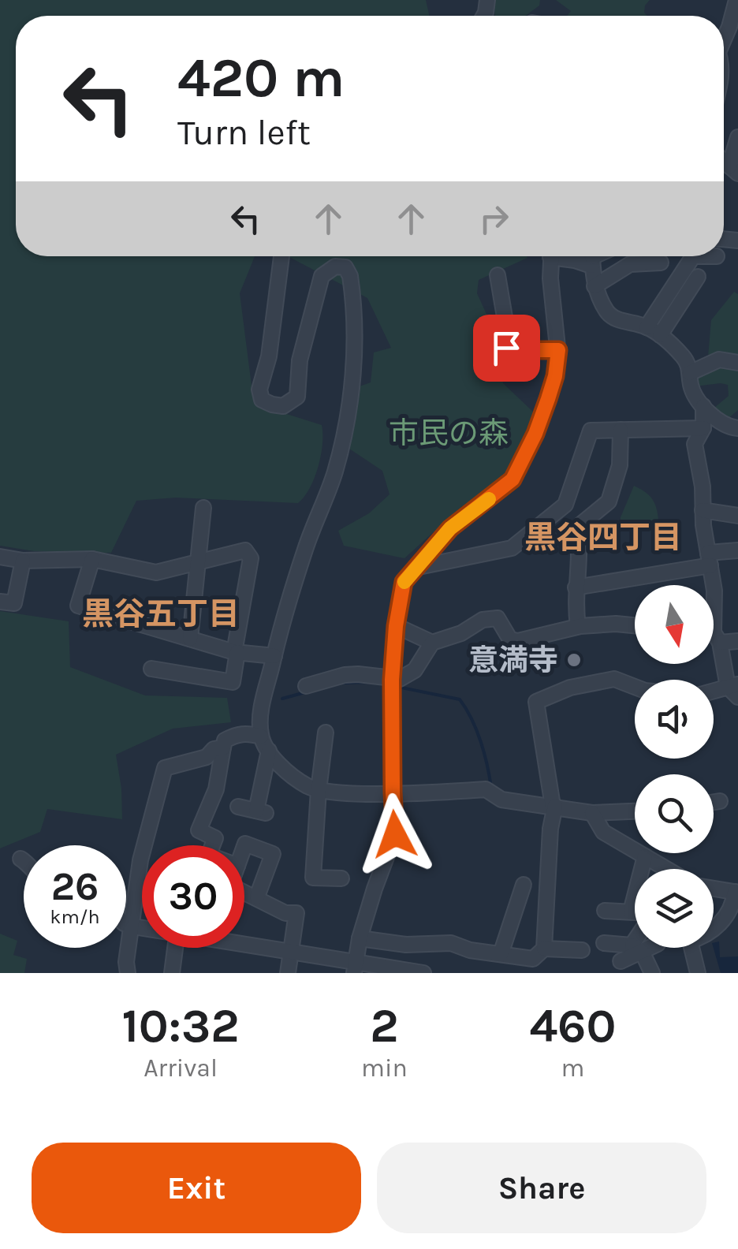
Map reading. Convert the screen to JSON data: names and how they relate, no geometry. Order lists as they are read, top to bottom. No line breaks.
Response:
{"districts":["黒谷四丁目","黒谷五丁目"],"parks":["市民の森"],"places":["意満寺"],"north":"bottom","page":{"turn":["420 m","Turn left"],"speed":"26 km/h","limit":"30","eta":["10:32","Arrival","2","min","460","m"],"buttons":["Exit","Share"]}}
